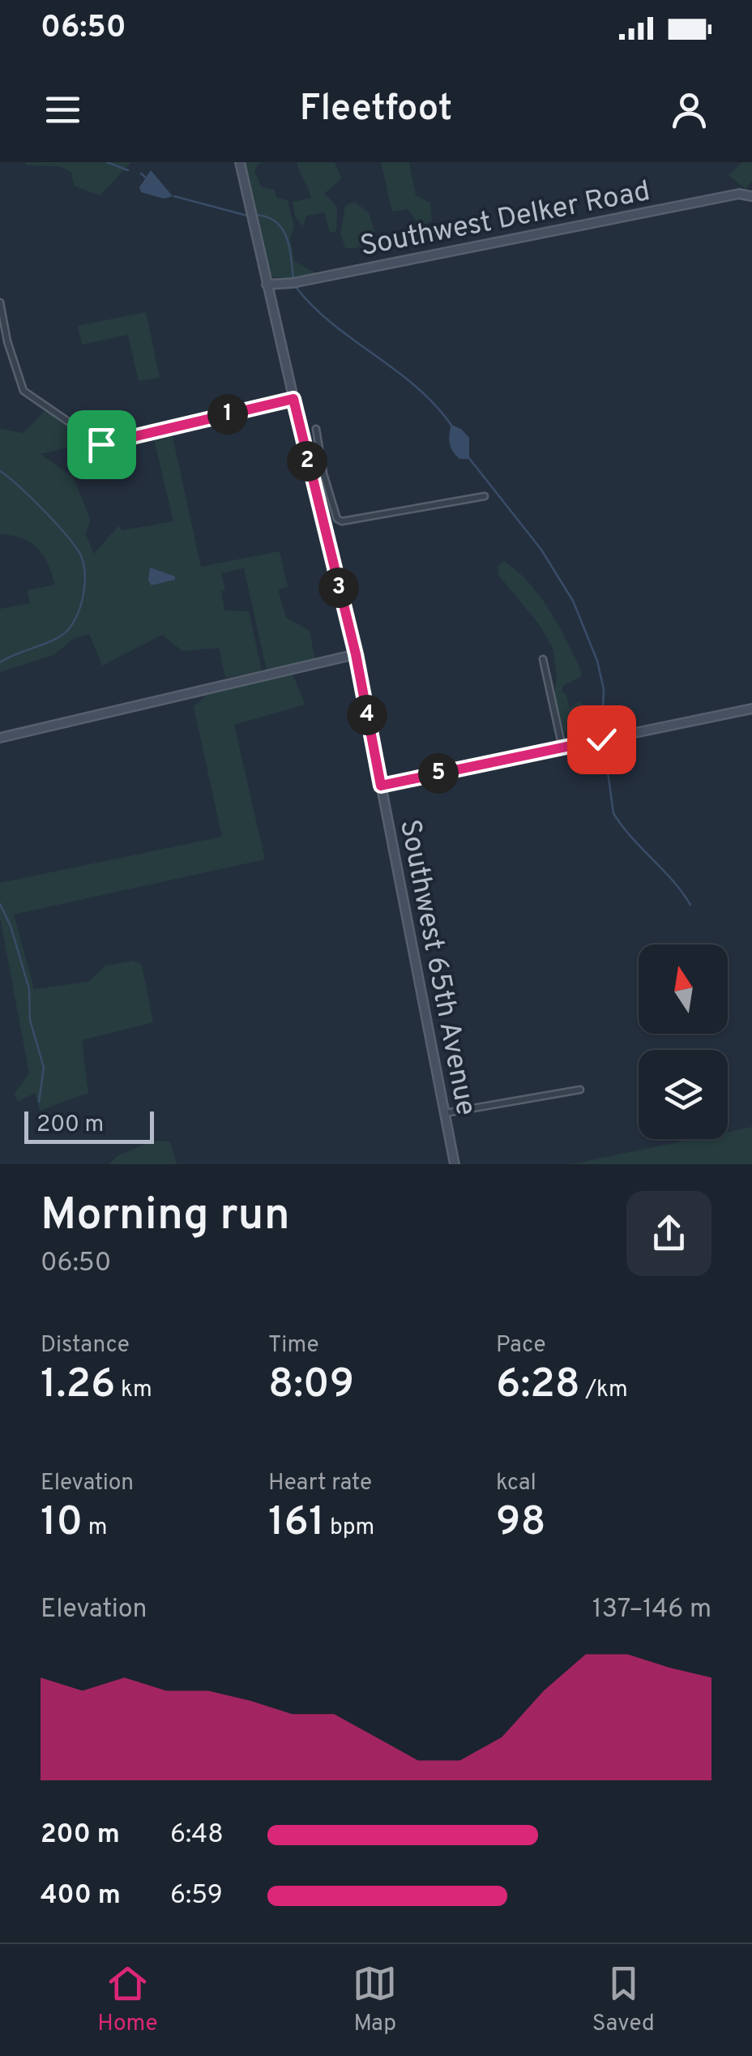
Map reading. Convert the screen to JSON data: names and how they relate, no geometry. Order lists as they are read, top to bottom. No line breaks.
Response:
{"streets":{"street":["Southwest Delker Road","Southwest 65th Avenue"]},"crossings":[["Southwest Delker Road","Southwest 65th Avenue"]],"scale_bar":"200 m","north":"top","page":{"status":"06:50","header":"Fleetfoot","pins":["1","2","3","4","5"],"scale":"200 m","heading":["Morning run","06:50"],"stats":[["Distance","1.26 km"],["Time","8:09"],["Pace","6:28 /km"],["Elevation","10 m"],["Heart rate","161 bpm"],["kcal","98"]],"chart":["Elevation","137–146 m"],"list":[{"name":"200 m","note":"6:48"},{"name":"400 m","note":"6:59"}],"tabs":["Home","Map","Saved"]}}
